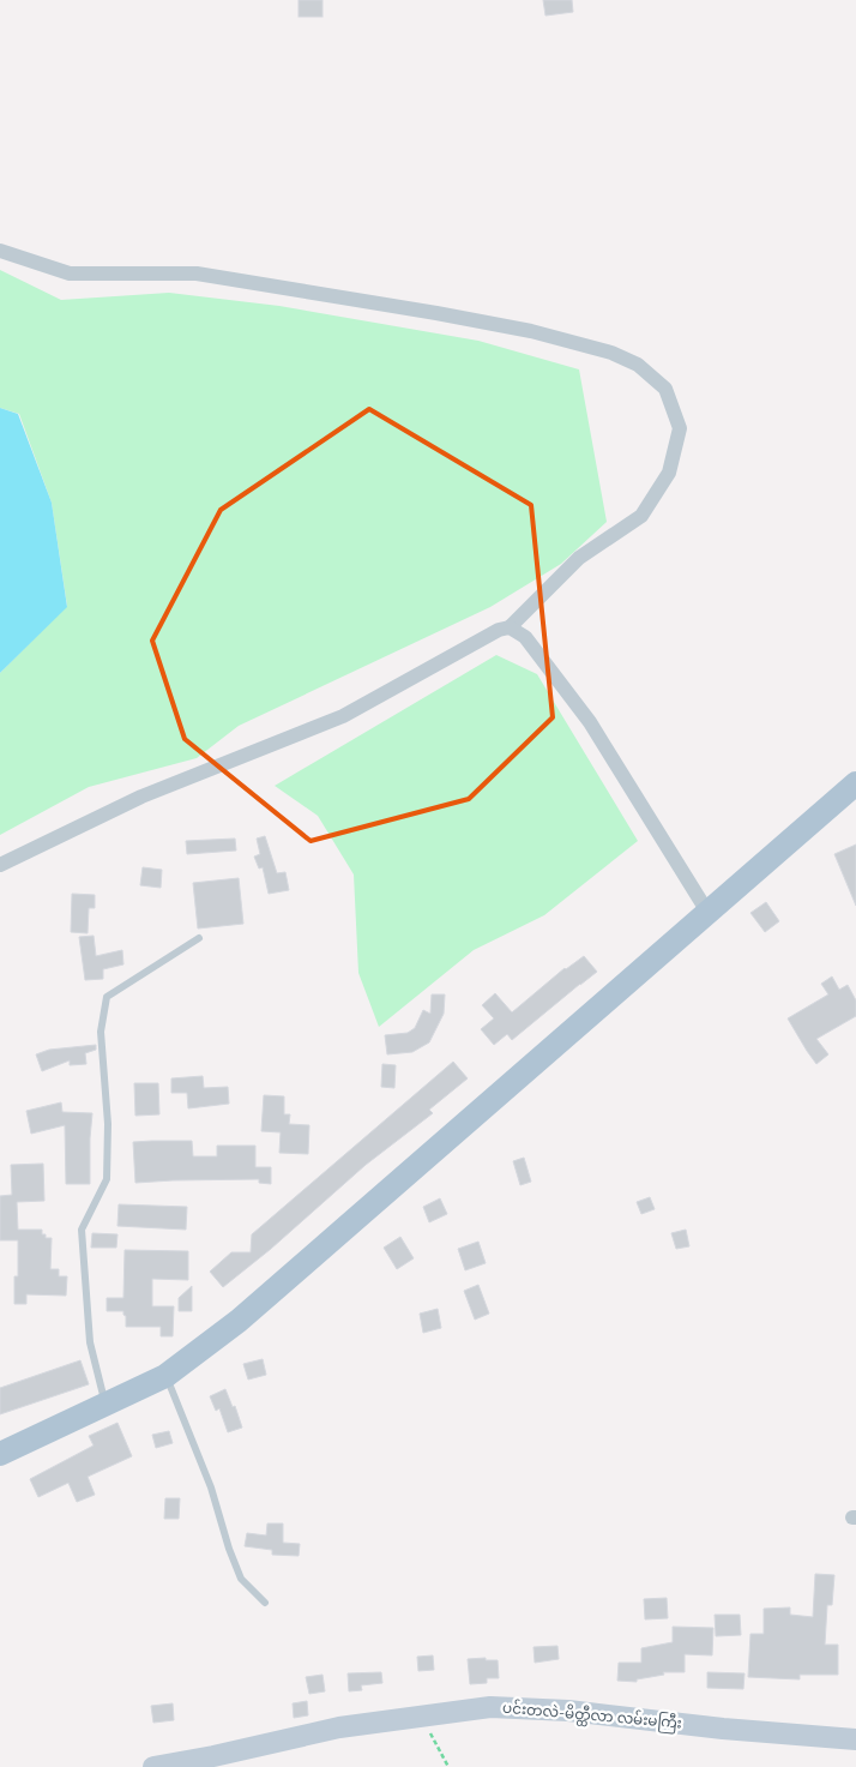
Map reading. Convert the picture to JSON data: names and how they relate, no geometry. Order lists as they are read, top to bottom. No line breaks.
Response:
{"streets":{"street":["ပင်းတလဲ-မိတ္ထီလာ လမ်းမကြီး"]}}
